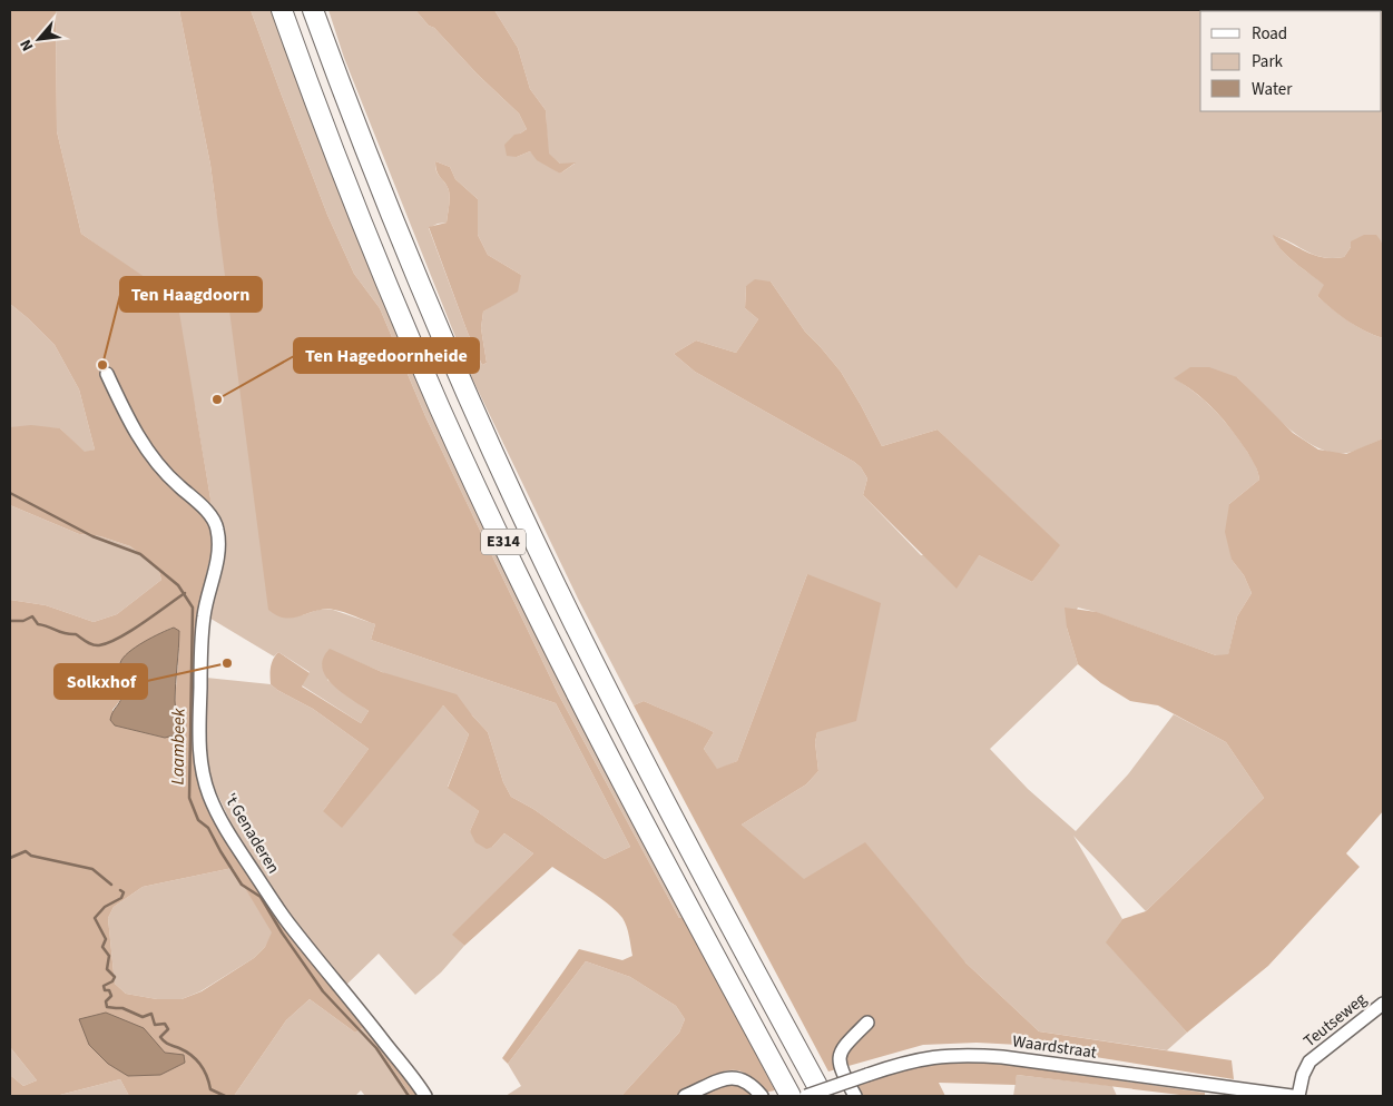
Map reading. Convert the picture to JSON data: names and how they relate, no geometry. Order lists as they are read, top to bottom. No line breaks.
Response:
{"streets":{"highway":["E314"],"street":["'t Genaderen","Teutseweg","Waardstraat"]},"water":["Laambeek"],"places":["Ten Haagdoorn","Ten Hagedoornheide","Solkxhof"],"legend":["Road","Park","Water"],"north":"bottom left"}
